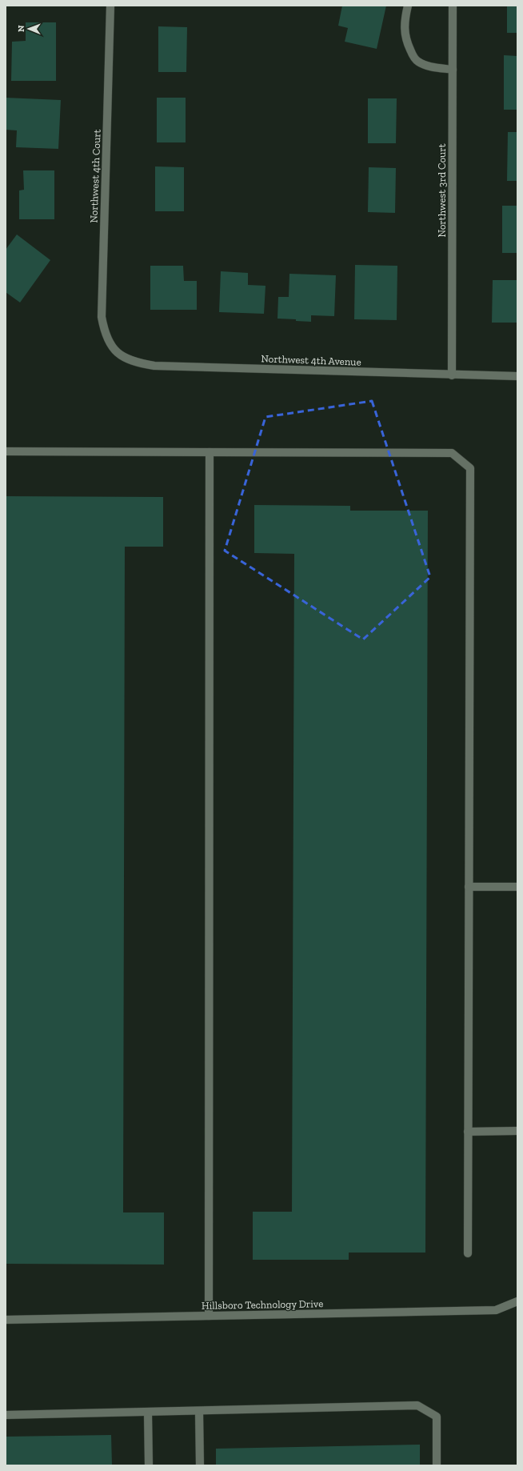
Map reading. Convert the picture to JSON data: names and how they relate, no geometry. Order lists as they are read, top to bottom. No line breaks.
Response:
{"streets":{"street":["Northwest 4th Court","Northwest 3rd Court","Northwest 4th Avenue","Hillsboro Technology Drive"]},"crossings":[["Northwest 4th Court","Northwest 4th Avenue"],["Northwest 3rd Court","Northwest 4th Avenue"]],"north":"left"}
